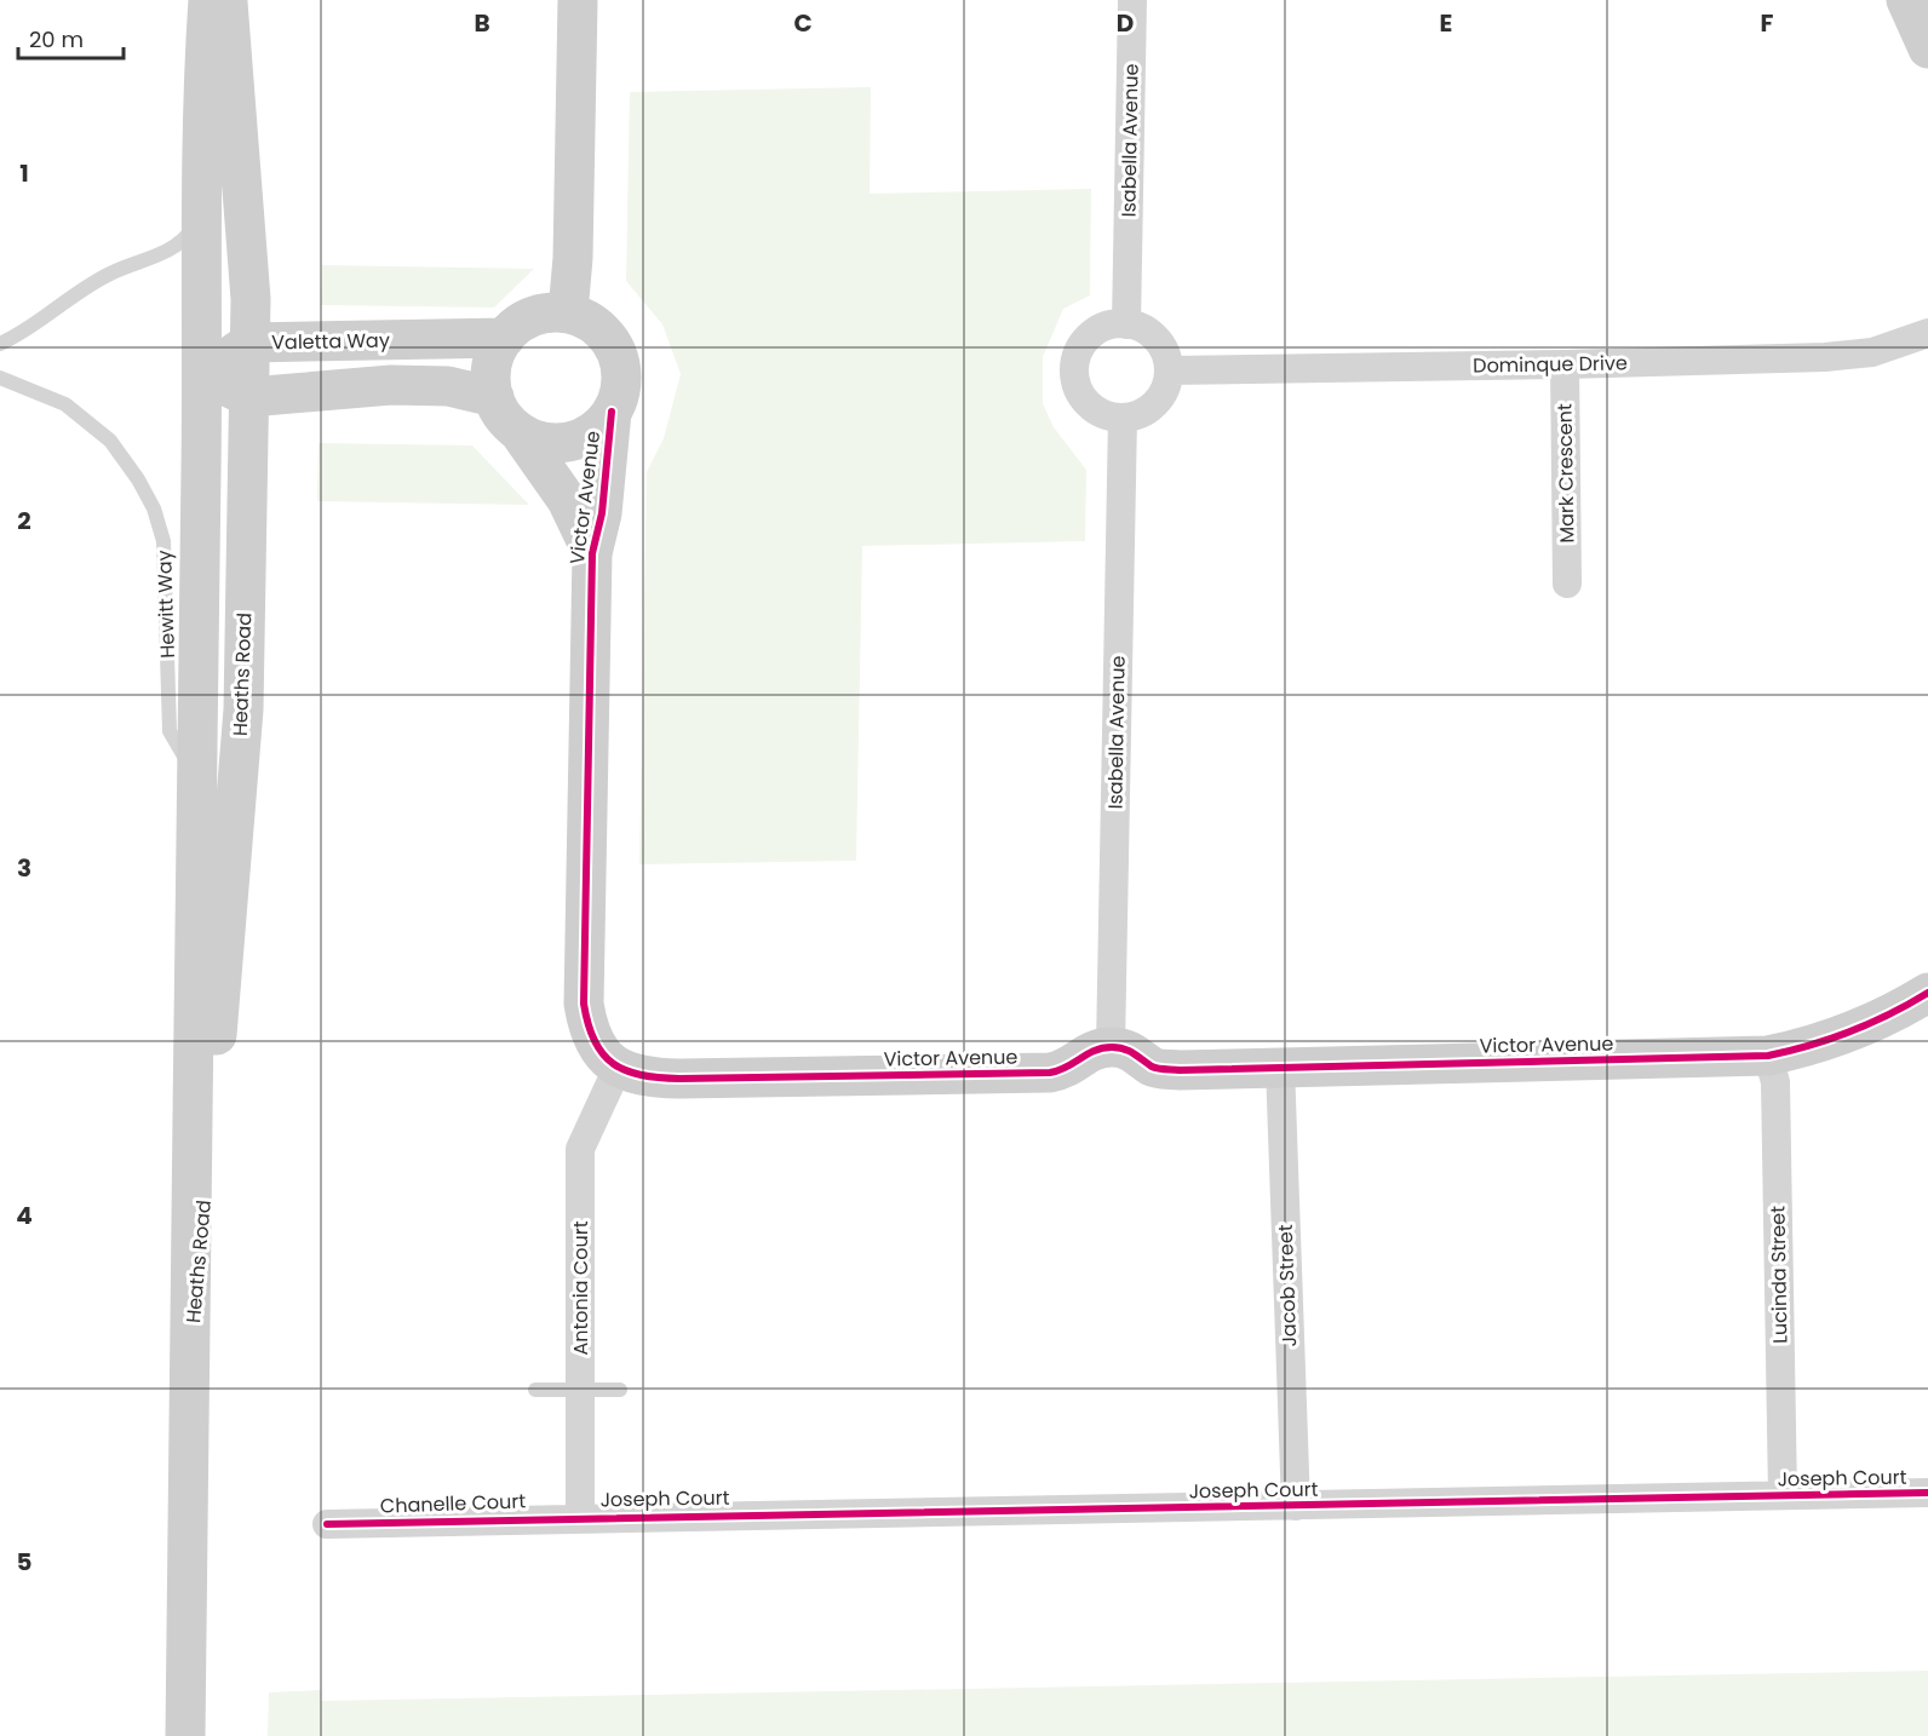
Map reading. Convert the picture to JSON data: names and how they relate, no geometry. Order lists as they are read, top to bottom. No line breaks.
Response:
{"streets":{"street":["Isabella Avenue","Valetta Way","Dominque Drive","Mark Crescent","Victor Avenue","Heaths Road","Lucinda Street","Jacob Street","Antonia Court","Joseph Court","Chanelle Court"],"lane":["Hewitt Way"]},"crossings":[["Isabella Avenue","Dominque Drive"],["Isabella Avenue","Victor Avenue"],["Valetta Way","Victor Avenue"],["Valetta Way","Heaths Road"],["Dominque Drive","Mark Crescent"],["Victor Avenue","Lucinda Street"],["Victor Avenue","Jacob Street"],["Victor Avenue","Antonia Court"],["Hewitt Way","Heaths Road"],["Lucinda Street","Joseph Court"],["Jacob Street","Joseph Court"],["Antonia Court","Joseph Court"],["Antonia Court","Chanelle Court"],["Joseph Court","Chanelle Court"]],"scale_bar":"20 m","grid":{"columns":["B","C","D","E","F"],"rows":["1","2","3","4","5"]}}
